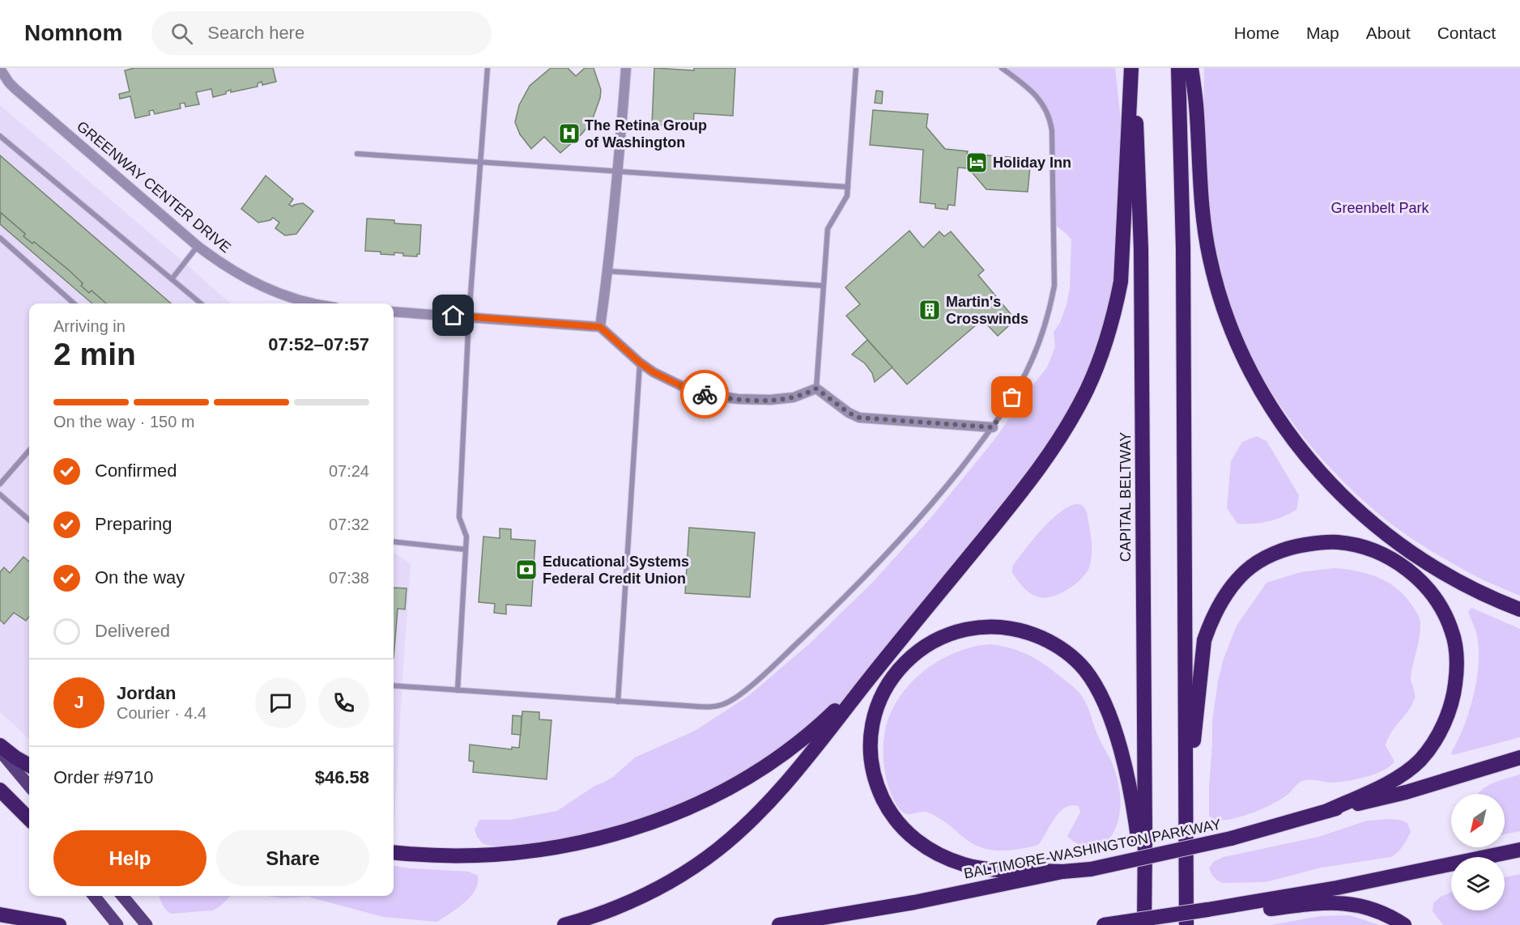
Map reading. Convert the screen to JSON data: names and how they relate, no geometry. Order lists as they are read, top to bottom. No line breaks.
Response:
{"streets":{"highway":["CAPITAL BELTWAY","BALTIMORE-WASHINGTON PARKWAY"],"street":["GREENWAY CENTER DRIVE"]},"parks":["Greenbelt Park"],"places":{"hospital":["The Retina Group of Washington"],"hotel":["Holiday Inn"],"building":["Martin's Crosswinds"],"bank":["Educational Systems Federal Credit Union"]},"north":"bottom left","page":{"header":"Nomnom","search":"Search here","nav":["Home","Map","About","Contact"],"heading":["2 min","Arriving in","07:52–07:57"],"panel":["Jordan","Courier · 4.4","Order #9710","$46.58"],"bar":"On the way · 150 m","list":[["Confirmed","07:24"],["Preparing","07:32"],["On the way","07:38"],"Delivered"],"round":"J","buttons":["Help","Share"]}}
